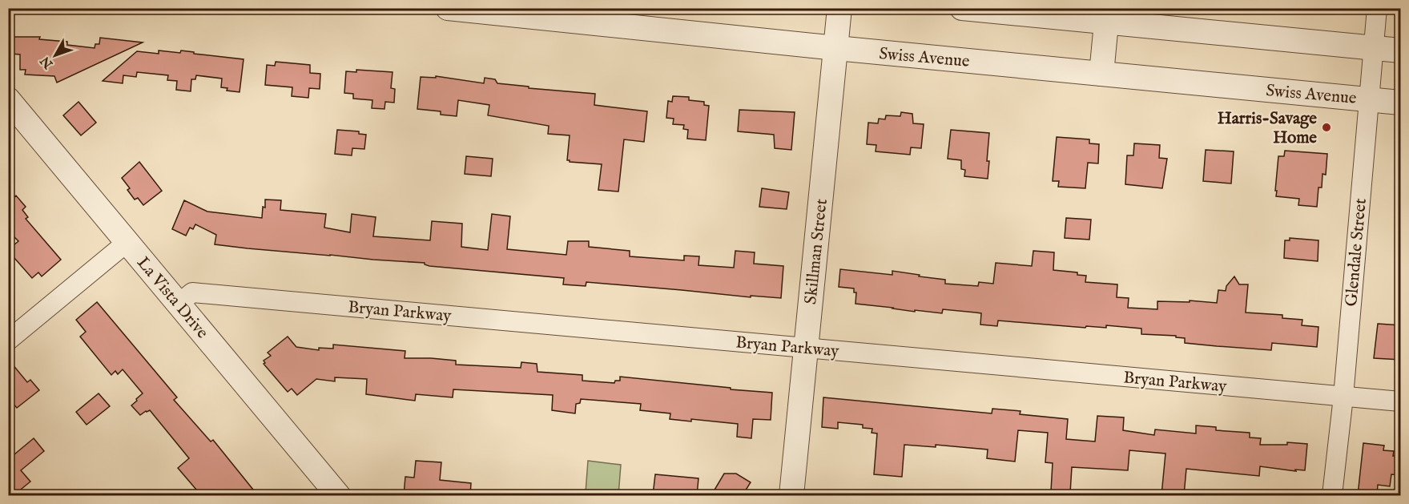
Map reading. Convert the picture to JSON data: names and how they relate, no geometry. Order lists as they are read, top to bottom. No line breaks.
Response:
{"streets":{"street":["Swiss Avenue","Skillman Street","Glendale Street","La Vista Drive","Bryan Parkway"]},"crossings":[["Swiss Avenue","Skillman Street"],["Swiss Avenue","Glendale Street"],["Skillman Street","Bryan Parkway"],["Glendale Street","Bryan Parkway"],["La Vista Drive","Bryan Parkway"]],"places":["Harris-Savage Home"],"north":"bottom left"}
